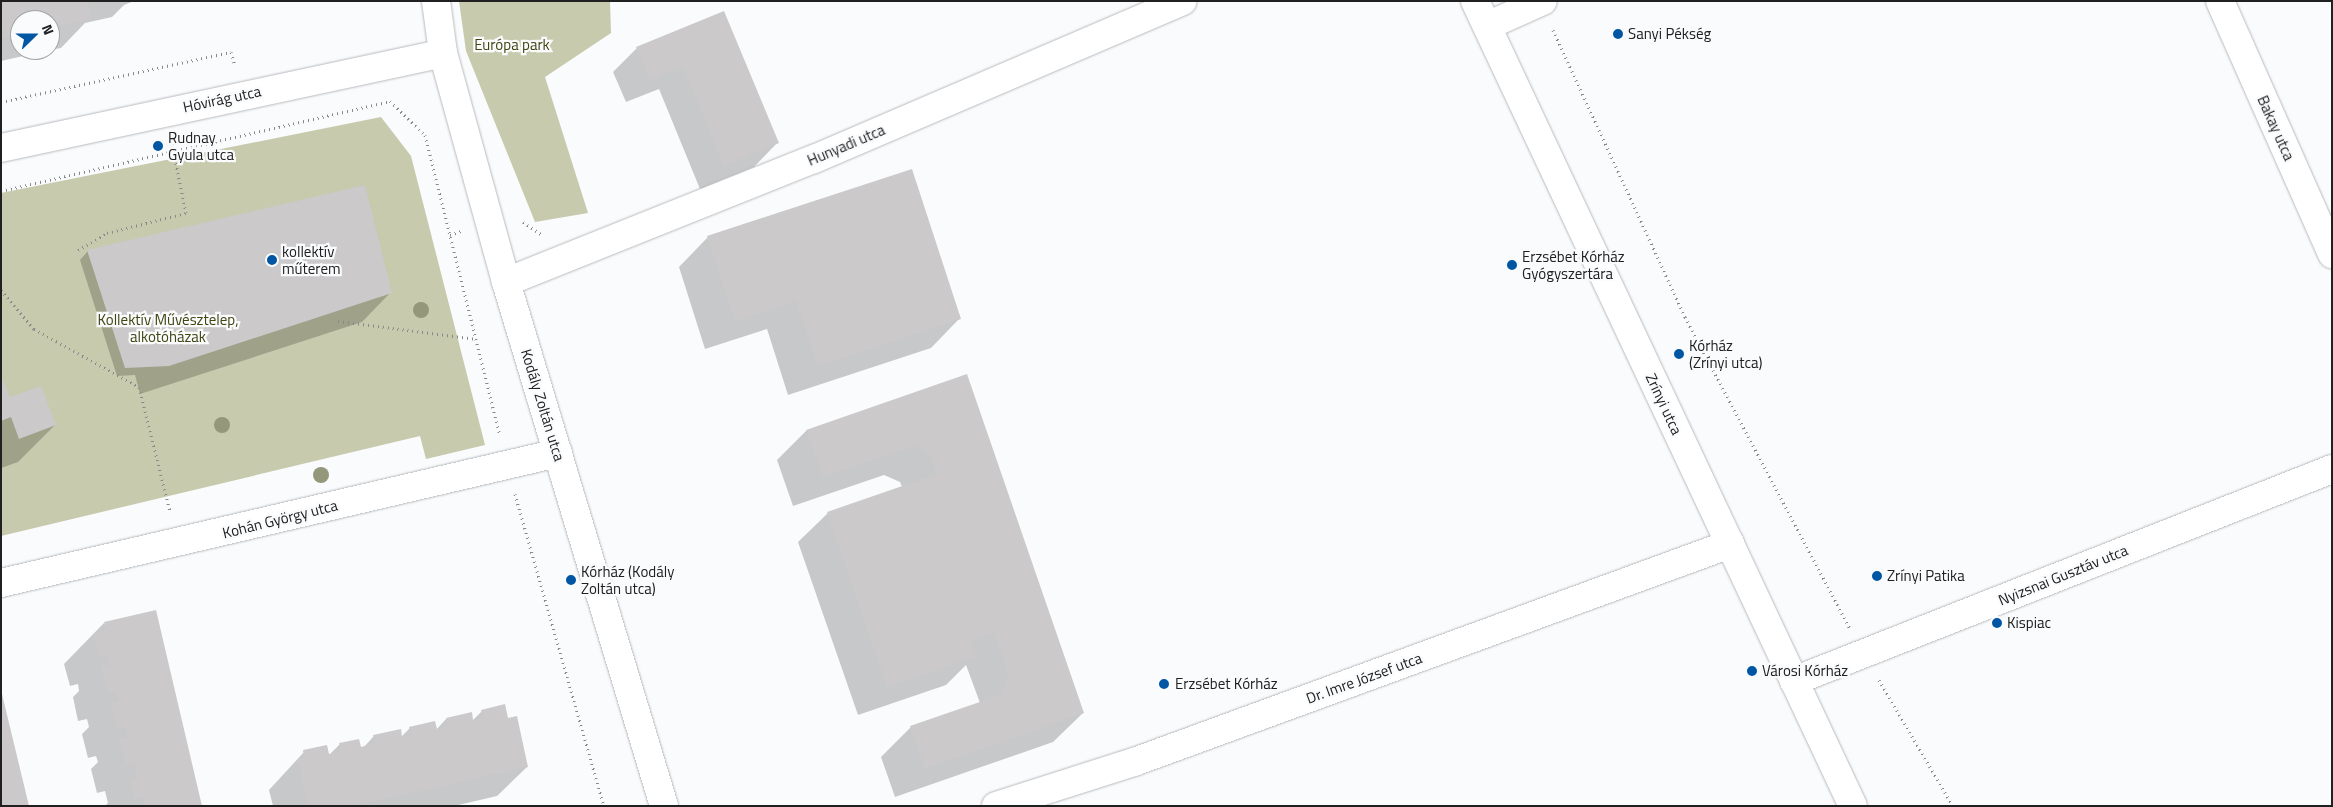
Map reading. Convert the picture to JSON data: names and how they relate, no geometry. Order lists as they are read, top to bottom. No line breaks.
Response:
{"streets":{"street":["Hóvirág utca","Bakay utca","Hunyadi utca","Zrínyi utca","Kodály Zoltán utca","Kohán György utca","Nyizsnai Gusztáv utca","Dr. Imre József utca"]},"crossings":[["Hóvirág utca","Kodály Zoltán utca"],["Hunyadi utca","Kodály Zoltán utca"],["Zrínyi utca","Nyizsnai Gusztáv utca"],["Zrínyi utca","Dr. Imre József utca"],["Kodály Zoltán utca","Kohán György utca"]],"parks":["Európa park","Kollektív Művésztelep, alkotóházak"],"places":["Sanyi Pékség","Rudnay Gyula utca","kollektív műterem","Erzsébet Kórház Gyógyszertára","Kórház (Zrínyi utca)","Zrínyi Patika","Kórház (Kodály Zoltán utca)","Kispiac","Városi Kórház","Erzsébet Kórház"],"north":"right"}
